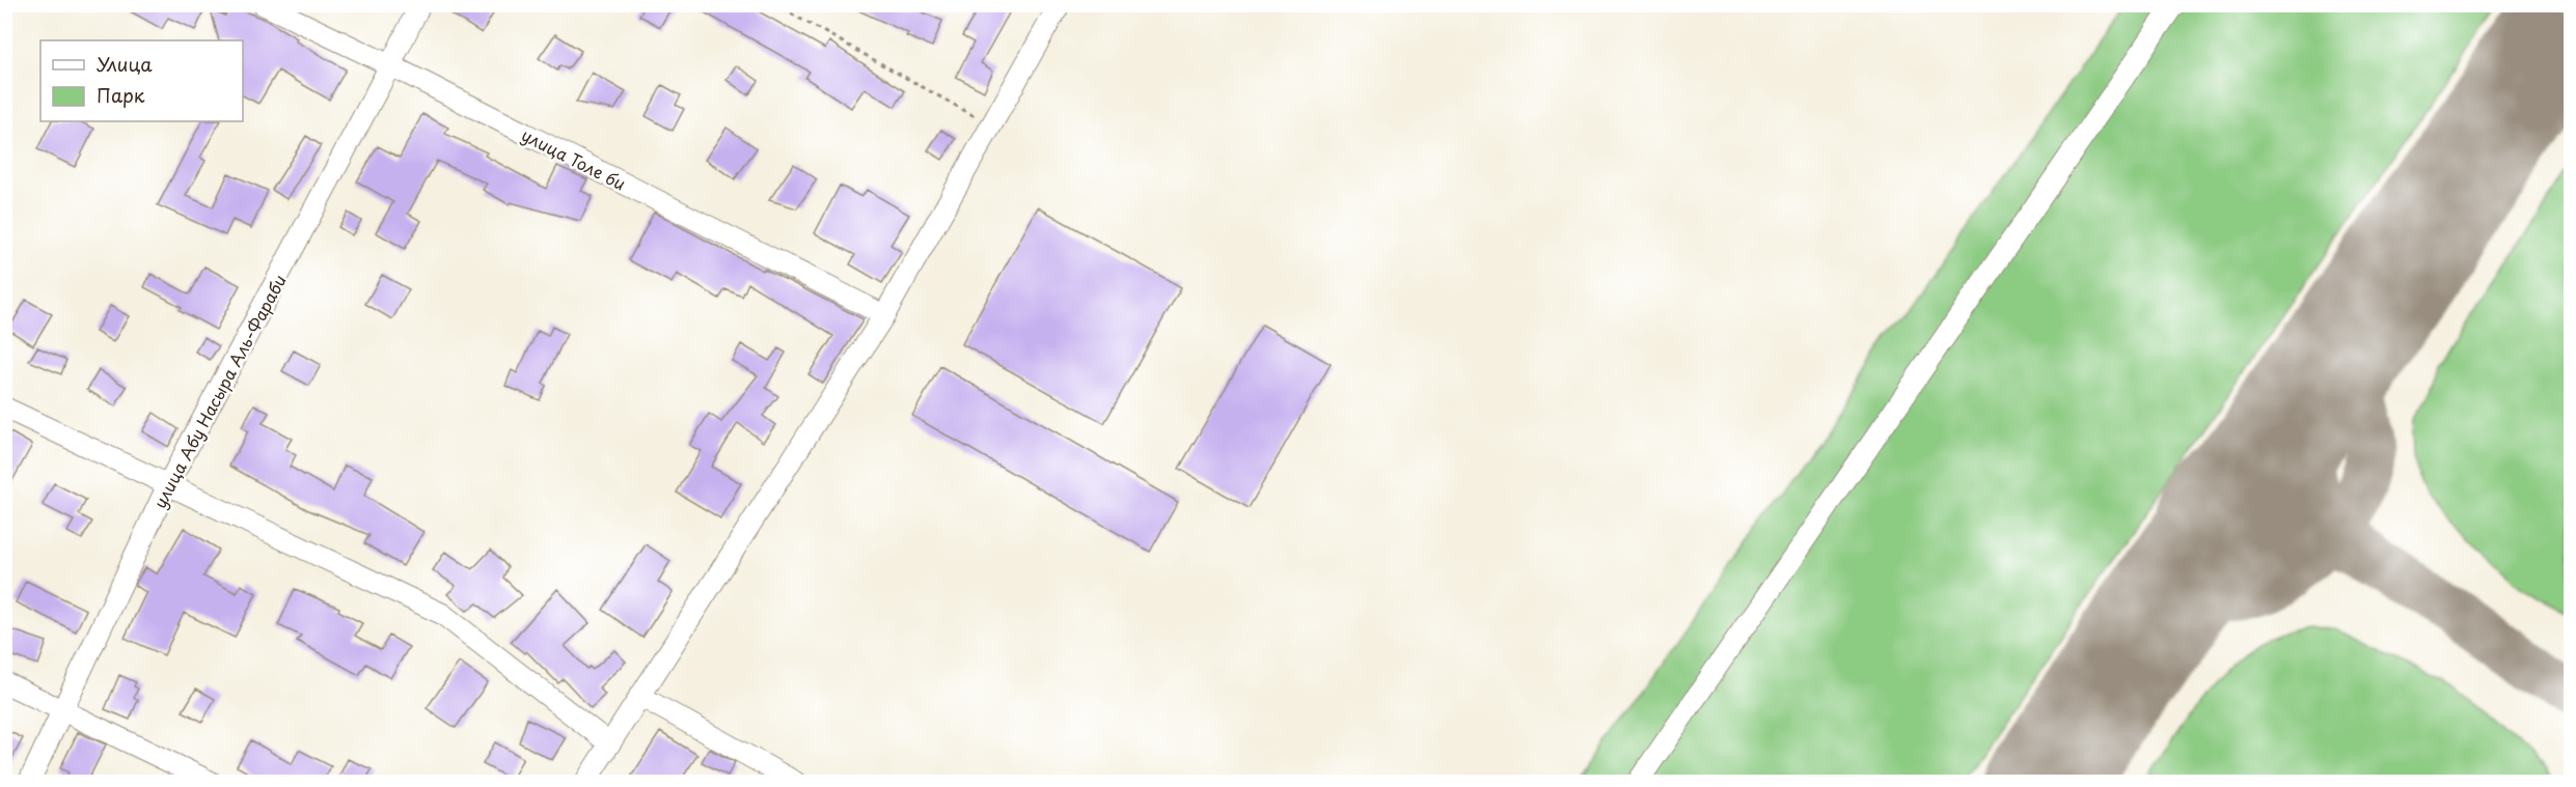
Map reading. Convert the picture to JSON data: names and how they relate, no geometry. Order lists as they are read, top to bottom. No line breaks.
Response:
{"streets":{"street":["улица Толе би","улица Абу Насыра Аль-Фараби"]},"crossings":[["улица Толе би","улица Абу Насыра Аль-Фараби"]],"legend":["Улица","Парк"]}
